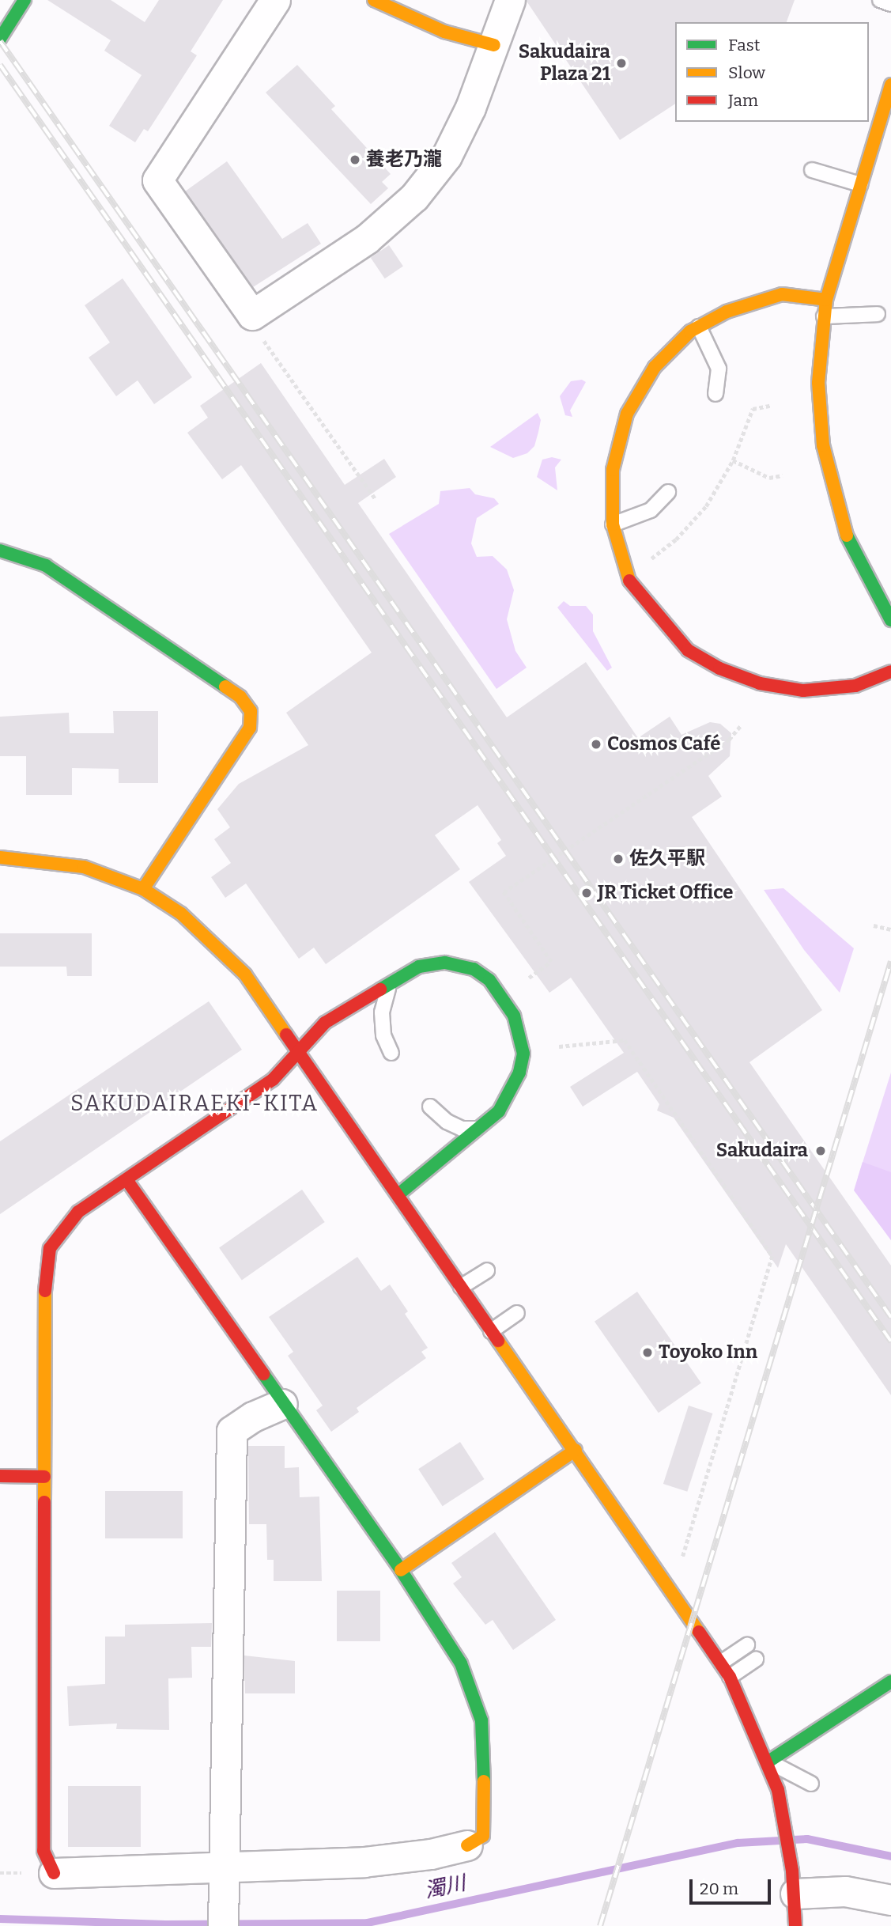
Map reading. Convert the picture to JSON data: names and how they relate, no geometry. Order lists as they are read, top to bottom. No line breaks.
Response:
{"districts":["SAKUDAIRAEKI-KITA"],"water":["濁川"],"places":["Sakudaira Plaza 21","養老乃瀧","Cosmos Café","佐久平駅","JR Ticket Office","Sakudaira","Toyoko Inn"],"legend":["Fast","Slow","Jam"],"scale_bar":"20 m"}
